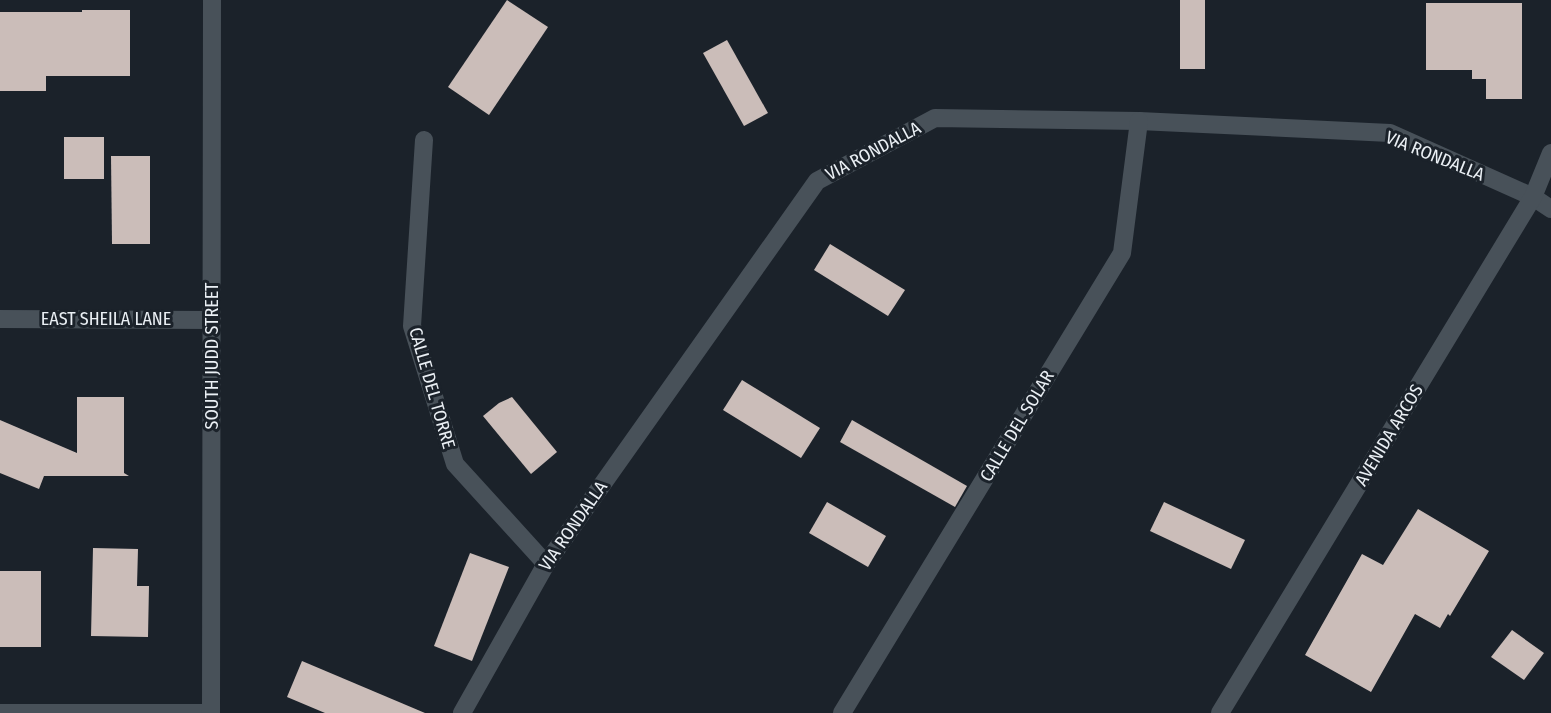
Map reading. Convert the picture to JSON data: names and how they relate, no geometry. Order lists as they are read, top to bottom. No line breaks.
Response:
{"streets":{"street":["VIA RONDALLA","EAST SHEILA LANE","SOUTH JUDD STREET","CALLE DEL TORRE","CALLE DEL SOLAR","AVENIDA ARCOS"]},"crossings":[["VIA RONDALLA","CALLE DEL TORRE"],["VIA RONDALLA","CALLE DEL SOLAR"],["VIA RONDALLA","AVENIDA ARCOS"],["EAST SHEILA LANE","SOUTH JUDD STREET"]]}
